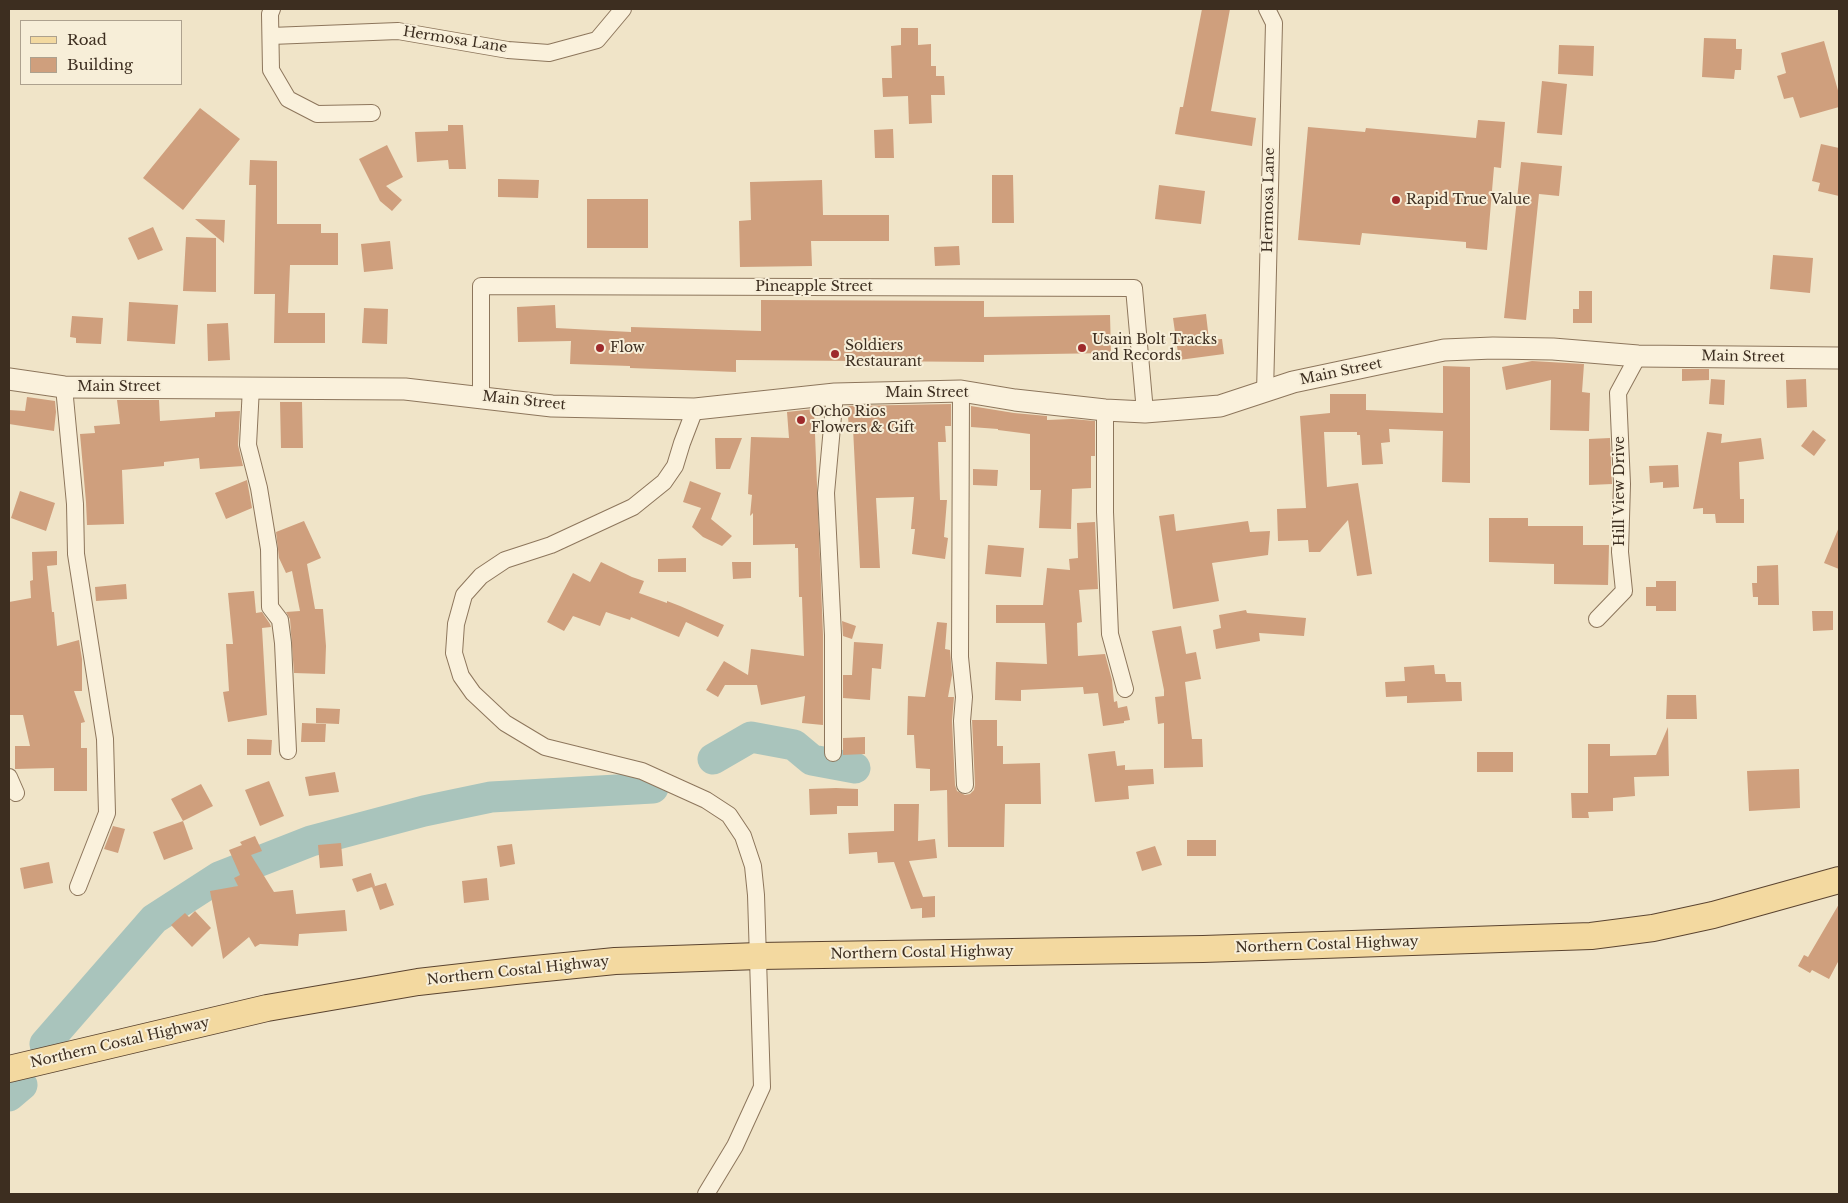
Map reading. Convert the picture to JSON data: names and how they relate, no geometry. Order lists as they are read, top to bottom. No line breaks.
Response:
{"streets":{"main road":["Northern Costal Highway"],"street":["Hermosa Lane","Pineapple Street","Main Street","Hill View Drive"]},"crossings":[["Hermosa Lane","Main Street"],["Pineapple Street","Main Street"],["Main Street","Hill View Drive"]],"places":["Rapid True Value","Flow","Usain Bolt Tracks and Records","Soldiers Restaurant","Ocho Rios Flowers & Gift"],"legend":["Road","Building"]}
